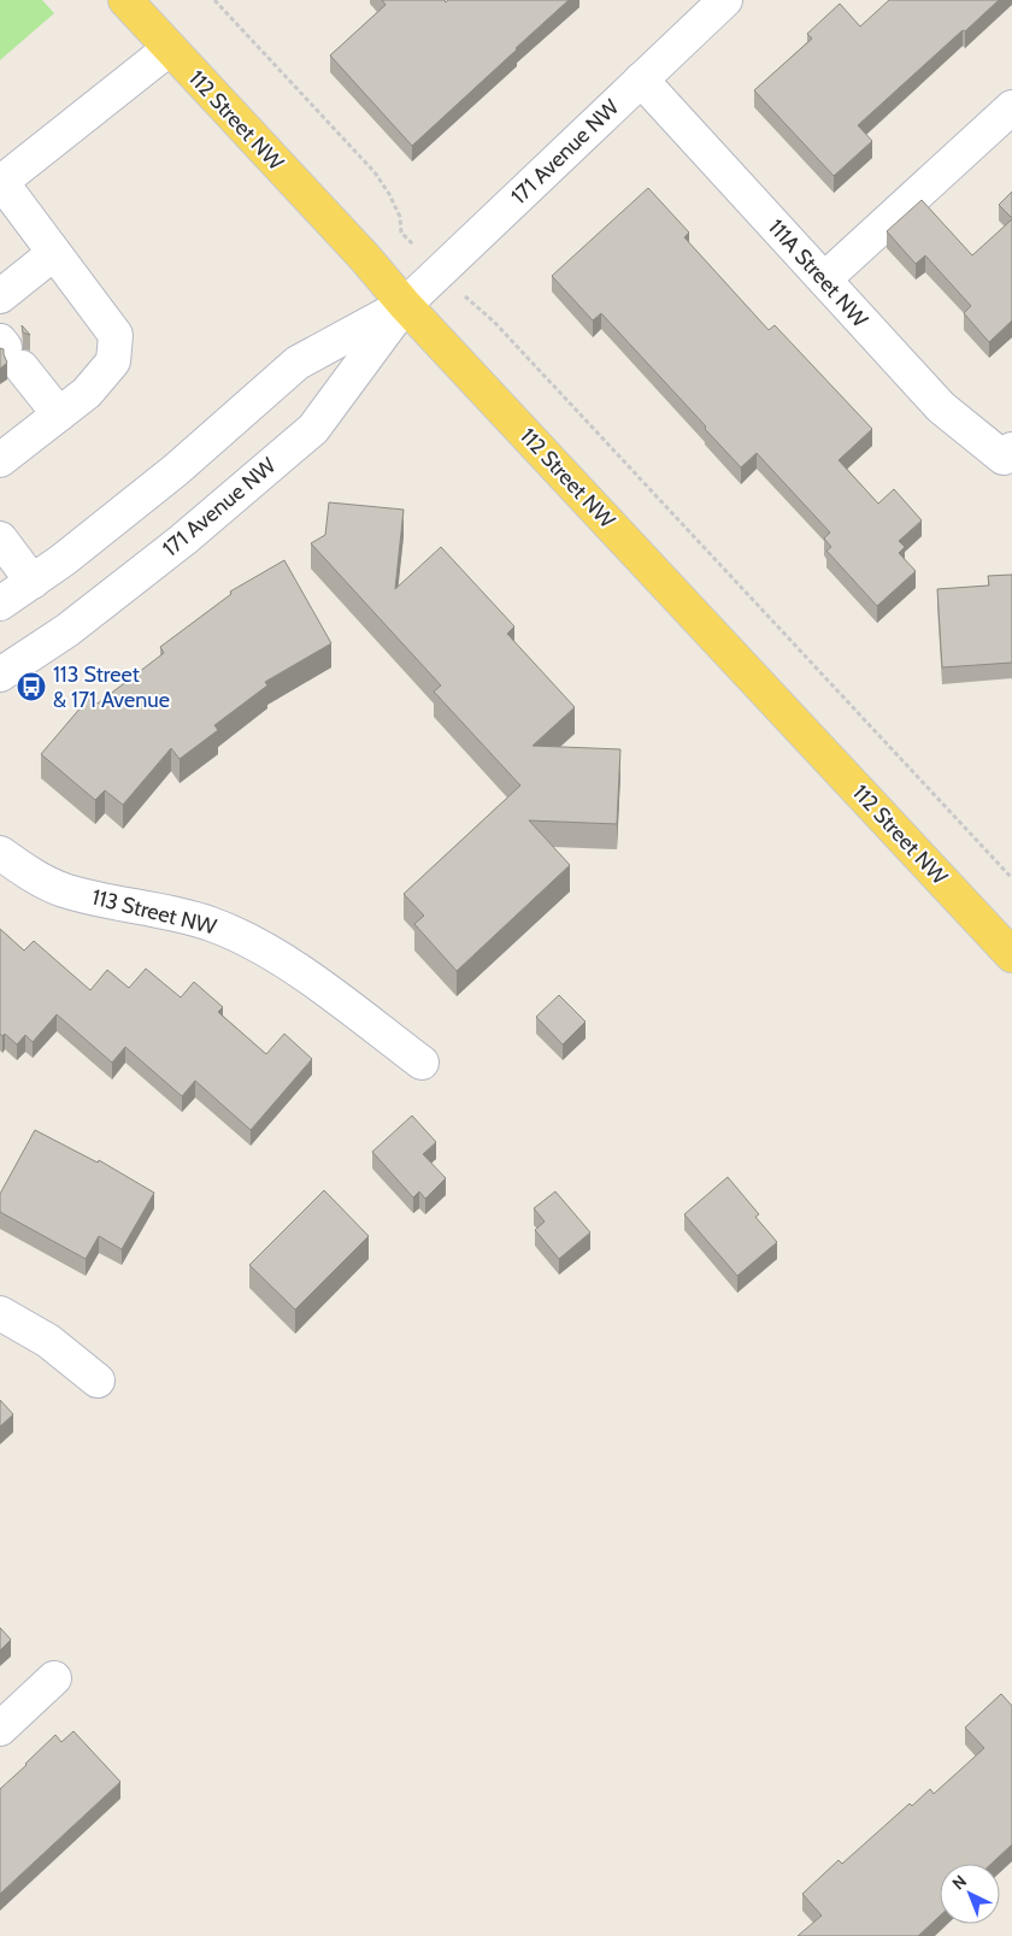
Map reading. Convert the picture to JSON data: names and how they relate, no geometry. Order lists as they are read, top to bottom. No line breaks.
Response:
{"streets":{"main road":["112 Street NW"],"street":["171 Avenue NW","111A Street NW","113 Street NW"]},"crossings":[["112 Street NW","171 Avenue NW"],["171 Avenue NW","111A Street NW"]],"places":{"bus stop":["113 Street & 171 Avenue"]},"north":"top left"}
